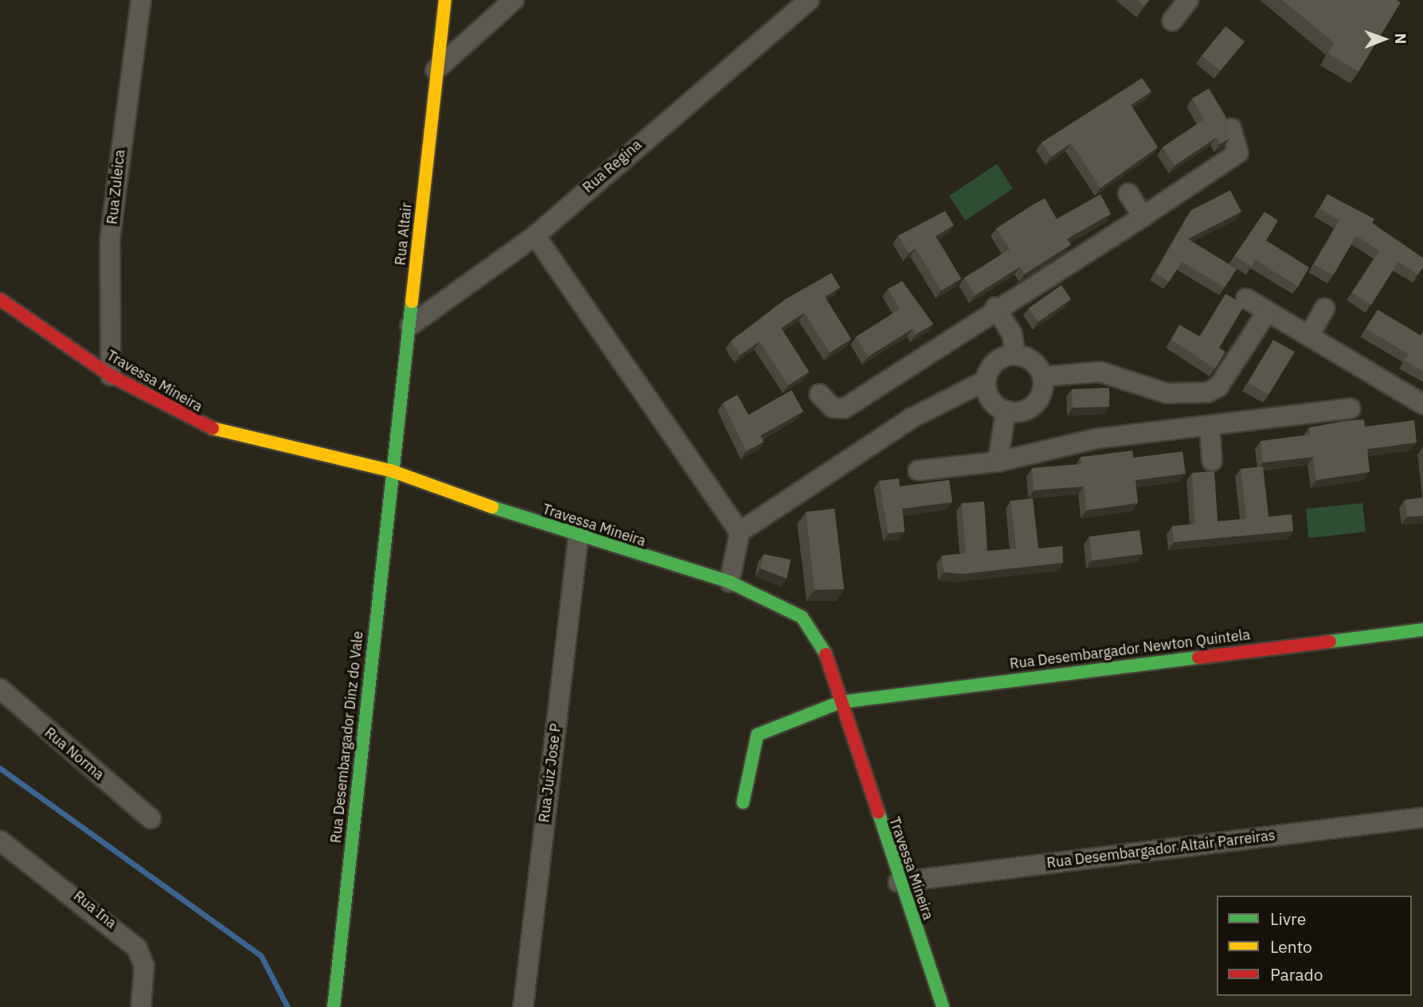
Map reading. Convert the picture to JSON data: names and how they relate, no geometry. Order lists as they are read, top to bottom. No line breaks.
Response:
{"streets":{"street":["Rua Regina","Rua Zuleica","Rua Altair","Travessa Mineira","Rua Desembargador Newton Quintela","Rua Desembargador Dinz do Vale","Rua Norma","Rua Juiz Jose P","Rua Desembargador Altair Parreiras","Rua Ina"]},"crossings":[["Rua Regina","Rua Altair"],["Rua Zuleica","Travessa Mineira"],["Rua Altair","Travessa Mineira"],["Rua Altair","Rua Desembargador Dinz do Vale"],["Travessa Mineira","Rua Desembargador Newton Quintela"],["Travessa Mineira","Rua Desembargador Dinz do Vale"],["Travessa Mineira","Rua Juiz Jose P"],["Travessa Mineira","Rua Desembargador Altair Parreiras"]],"legend":["Livre","Lento","Parado"],"north":"right"}
